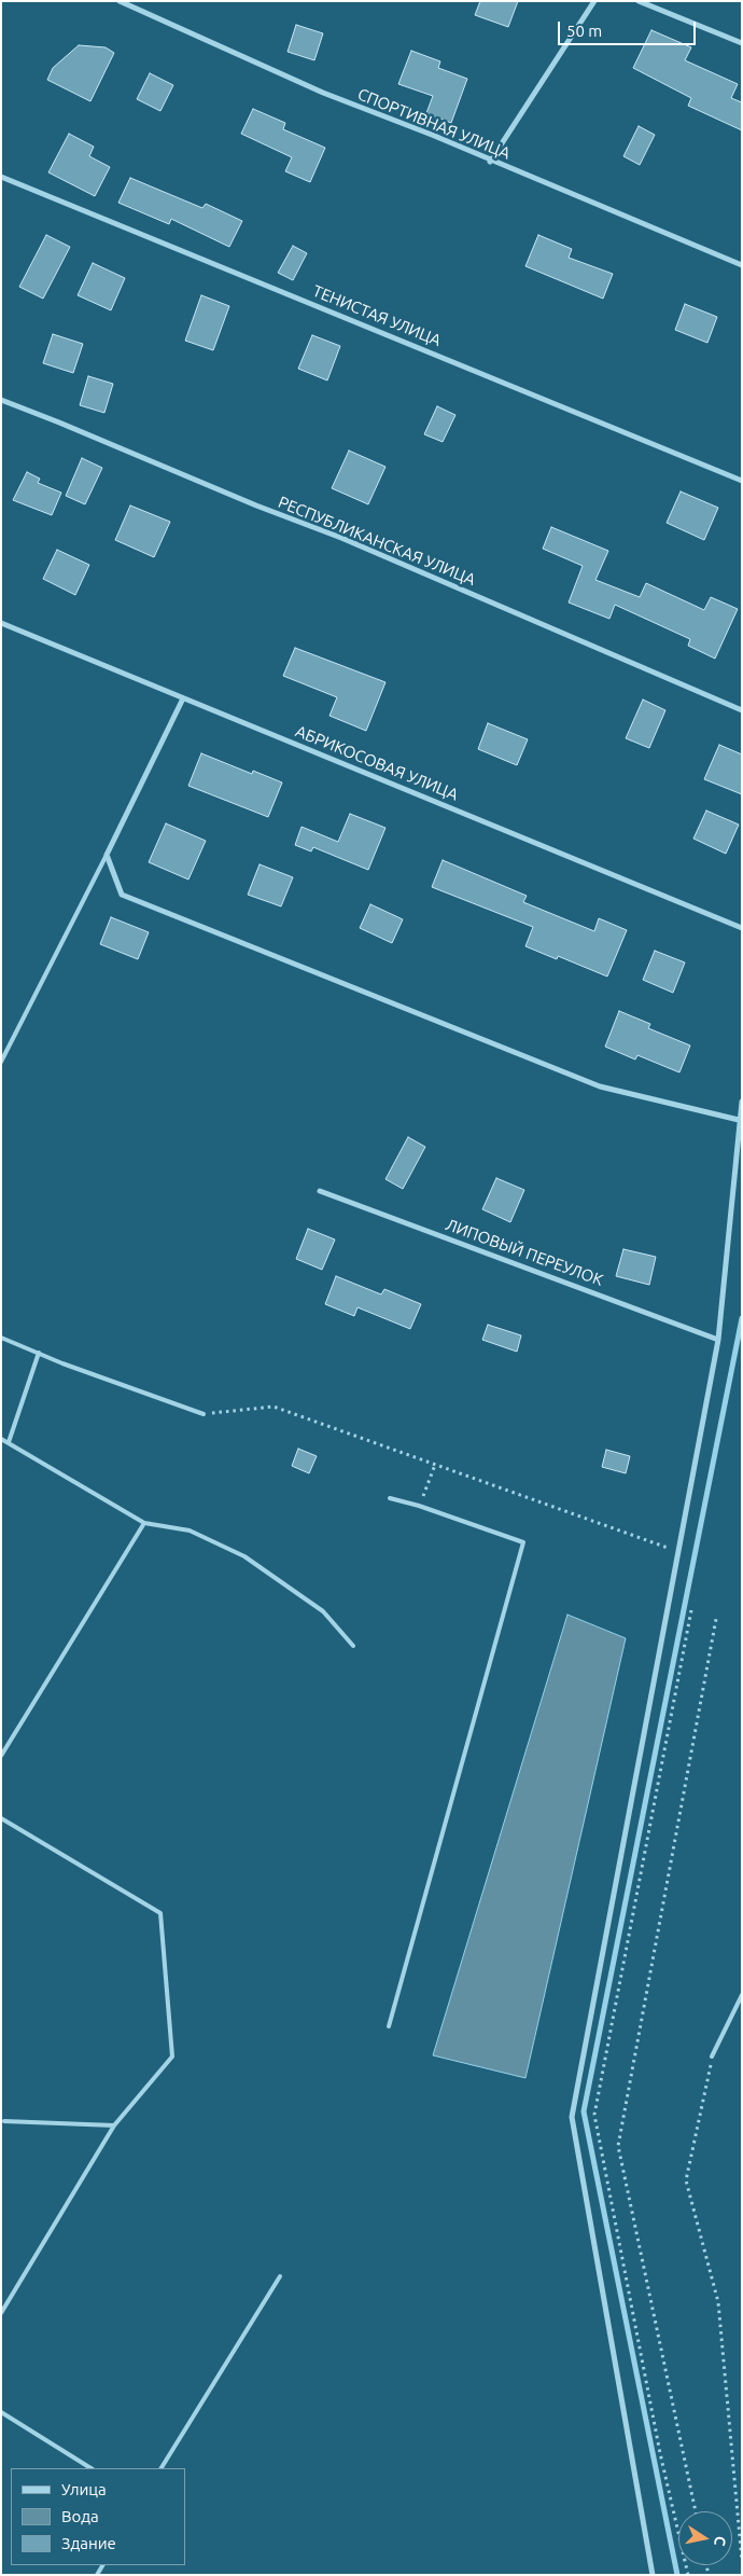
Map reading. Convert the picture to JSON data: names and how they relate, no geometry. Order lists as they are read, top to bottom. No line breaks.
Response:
{"streets":{"street":["СПОРТИВНАЯ УЛИЦА","ТЕНИСТАЯ УЛИЦА","РЕСПУБЛИКАНСКАЯ УЛИЦА","АБРИКОСОВАЯ УЛИЦА","ЛИПОВЫЙ ПЕРЕУЛОК"]},"legend":["Улица","Вода","Здание"],"scale_bar":"50 m","north":"right"}
